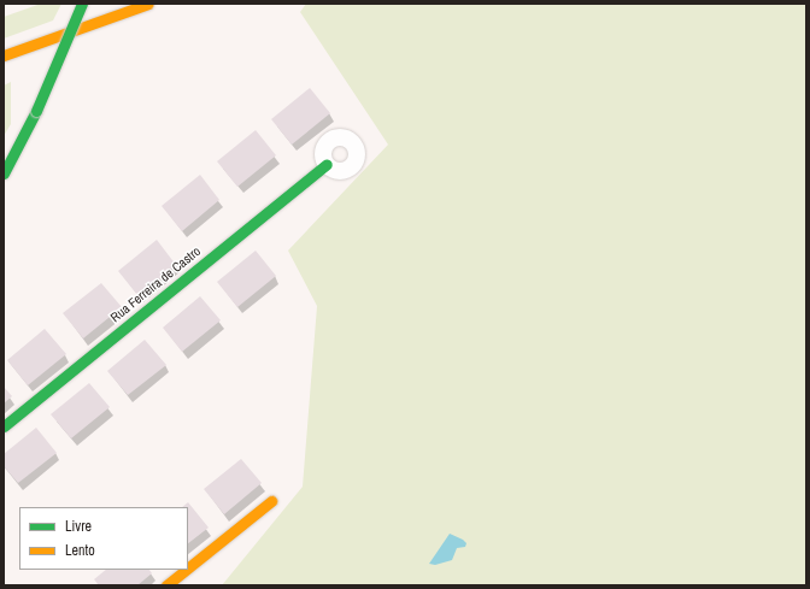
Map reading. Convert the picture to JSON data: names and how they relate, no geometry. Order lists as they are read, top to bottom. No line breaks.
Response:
{"streets":{"main road":["Rua Ferreira de Castro"]},"legend":["Livre","Lento"]}
